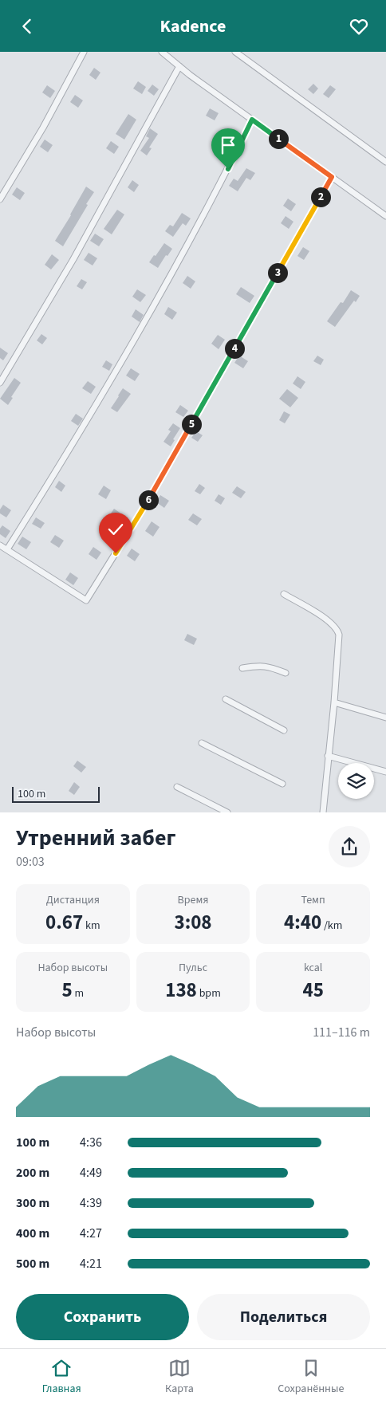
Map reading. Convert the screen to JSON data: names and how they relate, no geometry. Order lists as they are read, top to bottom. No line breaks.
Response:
{"scale_bar":"100 m","page":{"header":"Kadence","pins":["1","2","3","4","5","6"],"scale":"100 m","heading":["Утренний забег","09:03"],"stats":[["Дистанция","0.67 km"],["Время","3:08"],["Темп","4:40 /km"],["Набор высоты","5 m"],["Пульс","138 bpm"],["kcal","45"]],"chart":["Набор высоты","111–116 m"],"list":[{"name":"100 m","note":"4:36"},{"name":"200 m","note":"4:49"},{"name":"300 m","note":"4:39"},{"name":"400 m","note":"4:27"},{"name":"500 m","note":"4:21"}],"buttons":["Сохранить","Поделиться"],"tabs":["Главная","Карта","Сохранённые"]}}
